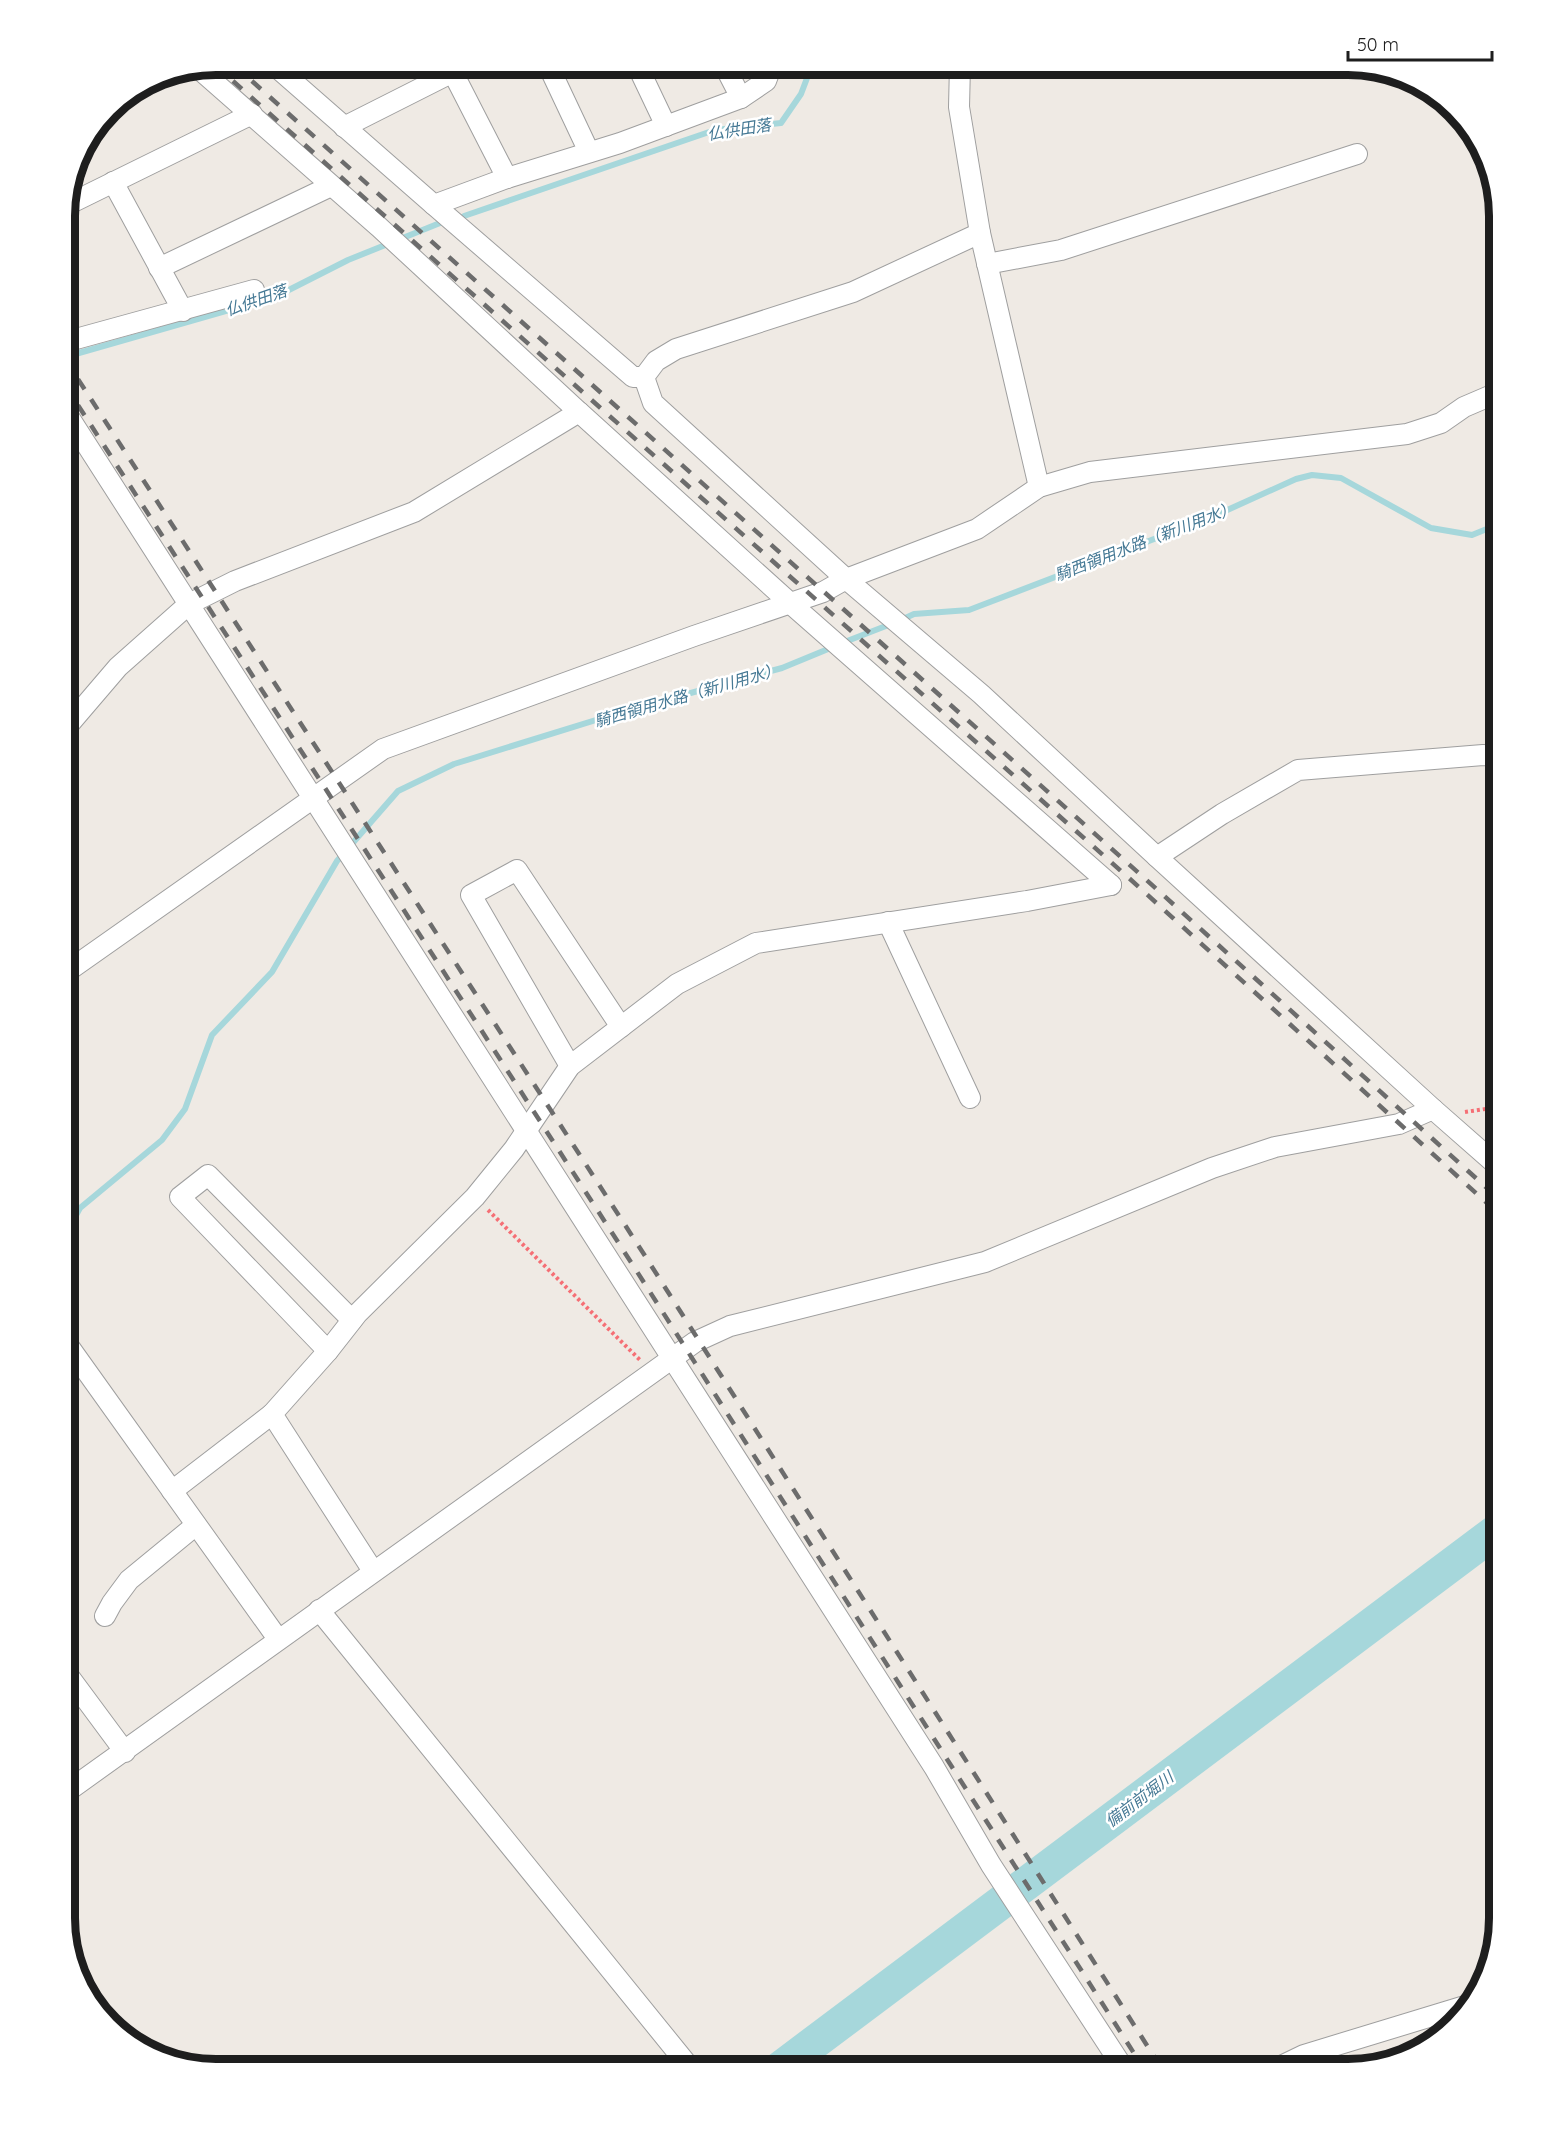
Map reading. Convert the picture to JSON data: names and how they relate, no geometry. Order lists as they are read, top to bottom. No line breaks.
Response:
{"water":["仏供田落","騎西領用水路（新川用水）","備前前堀川"],"scale_bar":"50 m"}
